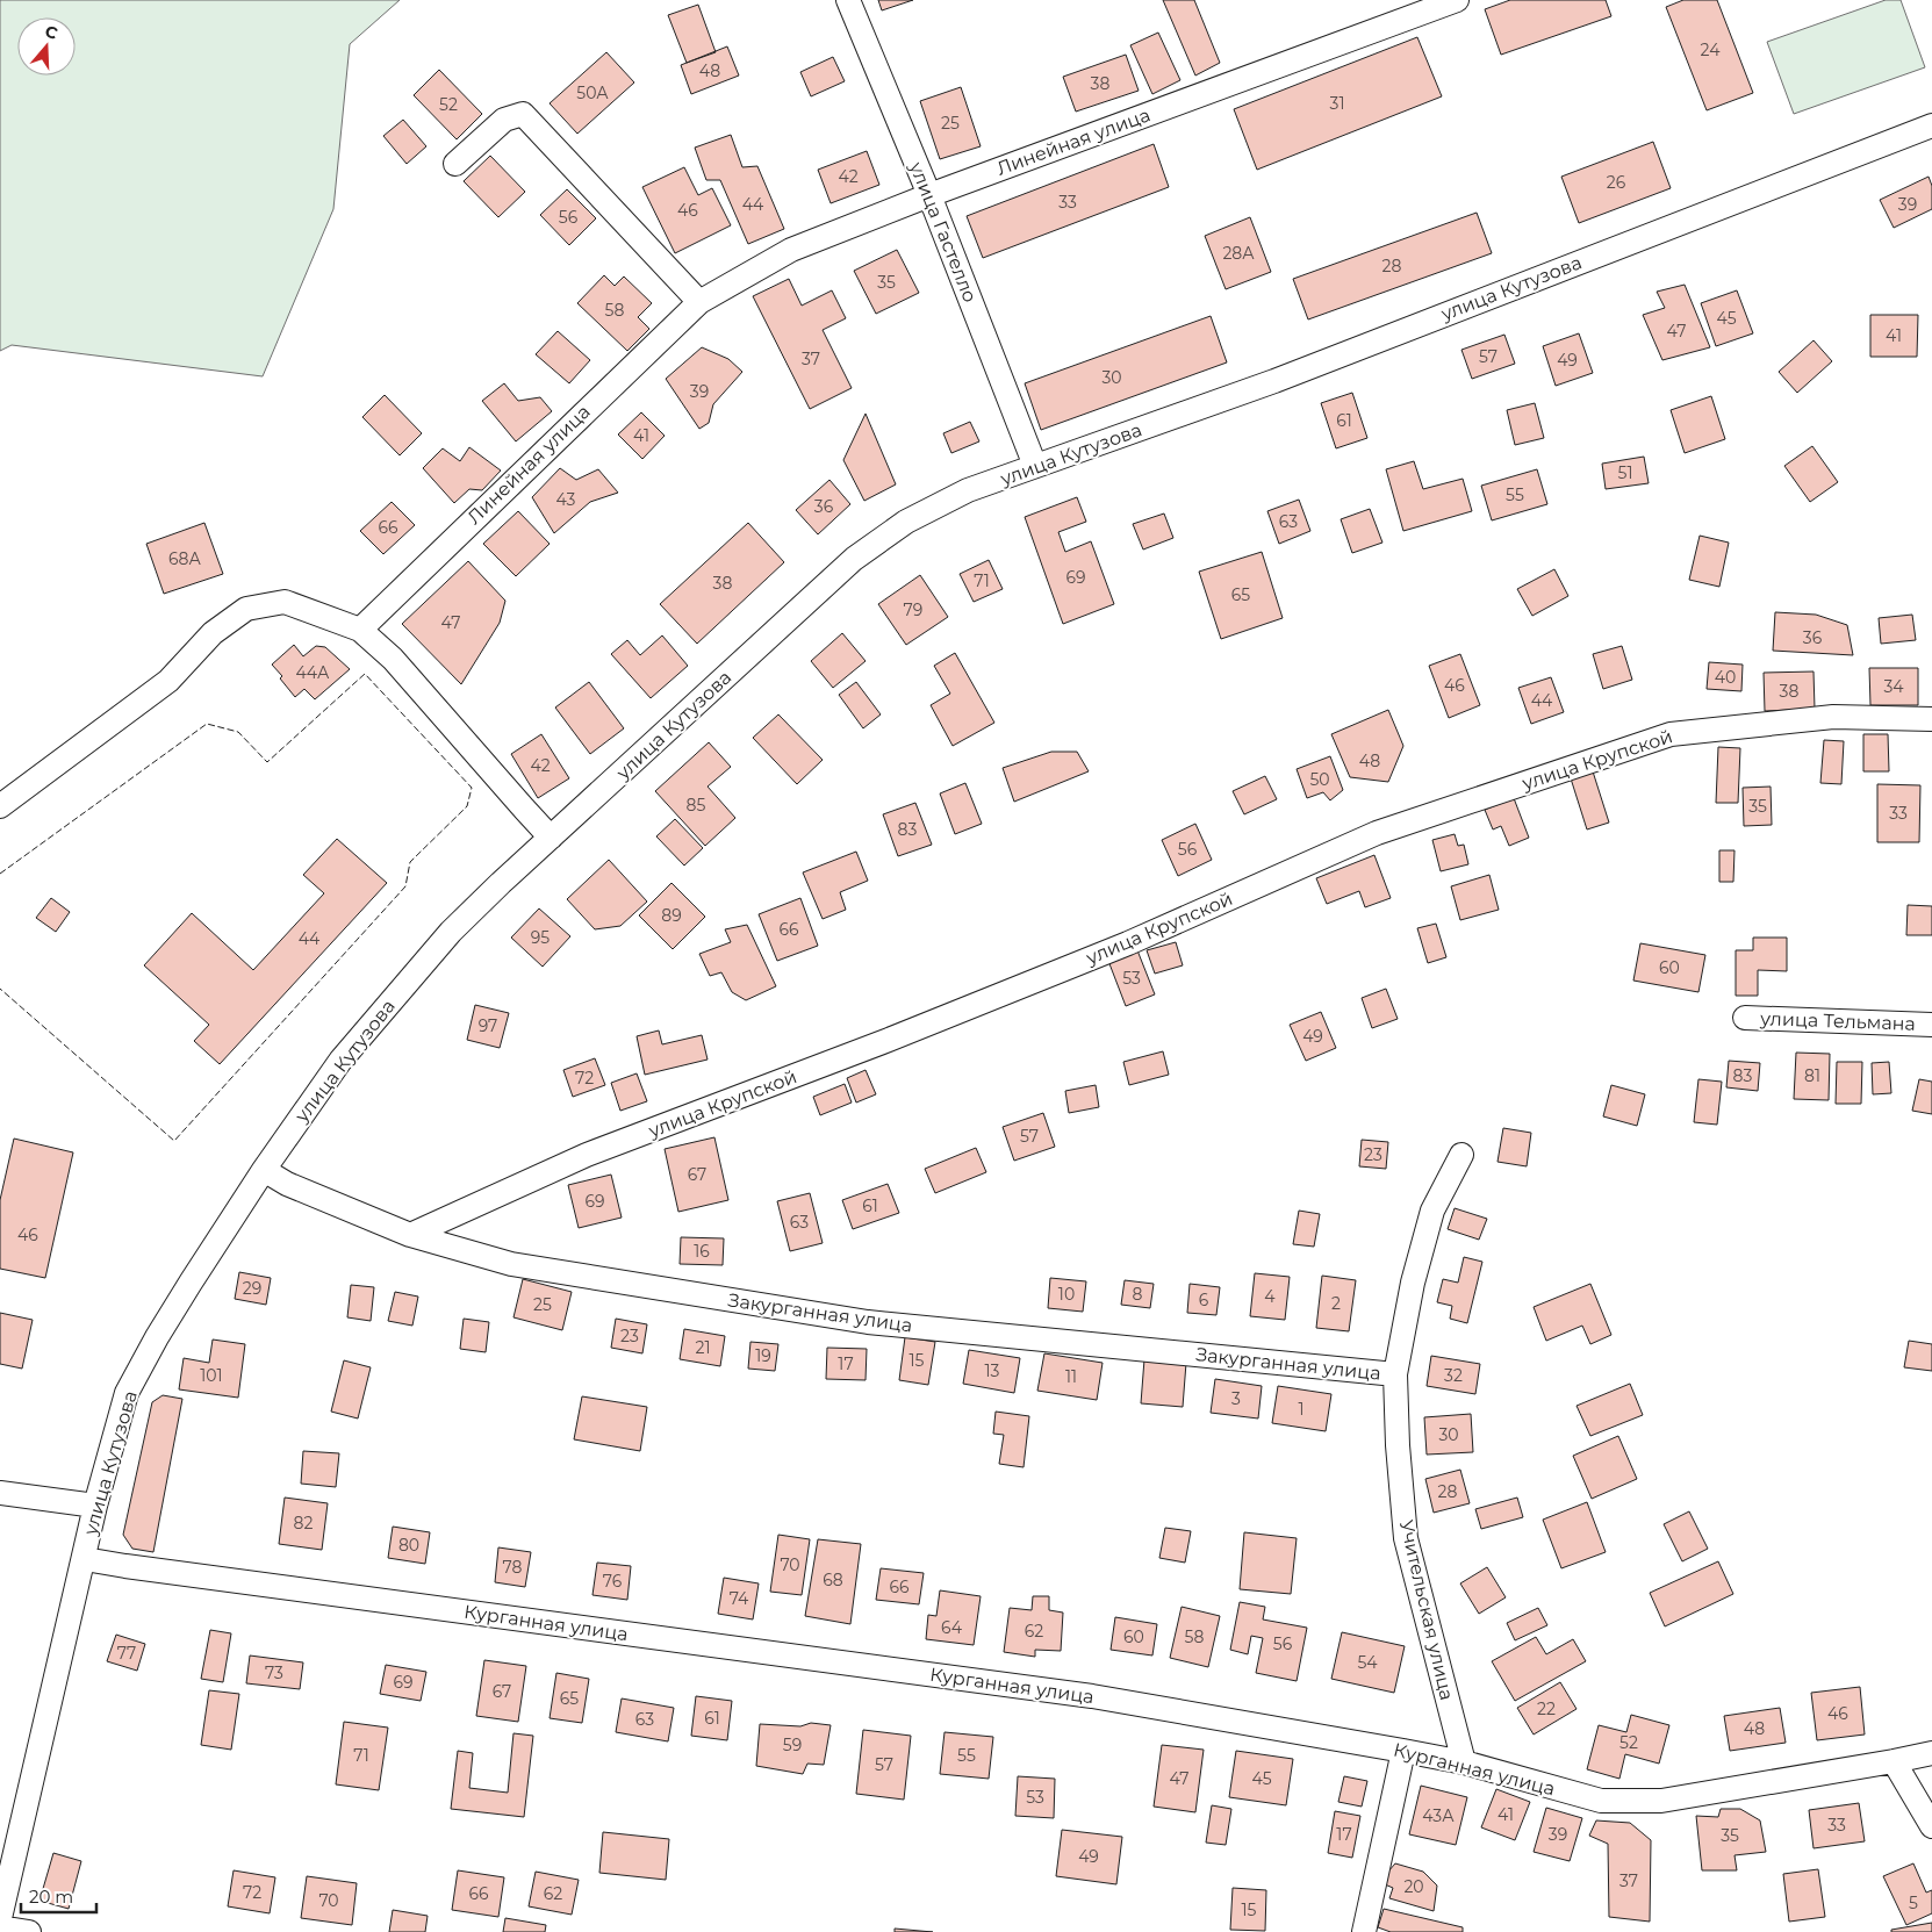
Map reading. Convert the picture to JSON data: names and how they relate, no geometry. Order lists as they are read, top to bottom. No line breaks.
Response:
{"streets":{"street":["Линейная улица","улица Гастелло","улица Кутузова","улица Крупской","улица Тельмана","Закурганная улица","Учительская улица","Курганная улица"]},"crossings":[["Линейная улица","улица Гастелло"],["улица Гастелло","улица Кутузова"],["улица Кутузова","Закурганная улица"],["улица Кутузова","Курганная улица"],["улица Крупской","Закурганная улица"],["Закурганная улица","Учительская улица"],["Учительская улица","Курганная улица"]],"house_numbers":["24","48","38","50А","31","52","25","42","26","33","44","39","46","56","28А","28","35","58","45","47","41","57","37","49","30","39","61","41","51","55","43","36","63","66","68А","69","71","38","65","79","47","36","44А","40","46","34","38","44","48","42","50","85","35","33","83","56","89","66","95","44","60","53","97","49","83","81","72","57","23","67","69","61","63","46","16","29","10","8","4","6","2","25","23","21","19","15","17","13","101","32","11","3","1","30","28","82","80","70","78","68","76","66","74","64","62","60","58","56","77","54","73","69","67","65","22","46","61","63","48","52","59","71","55","57","47","45","53","41","43А","33","17","39","35","49","37","20","72","66","62","70","5","15"],"scale_bar":"20 m","north":"top"}
